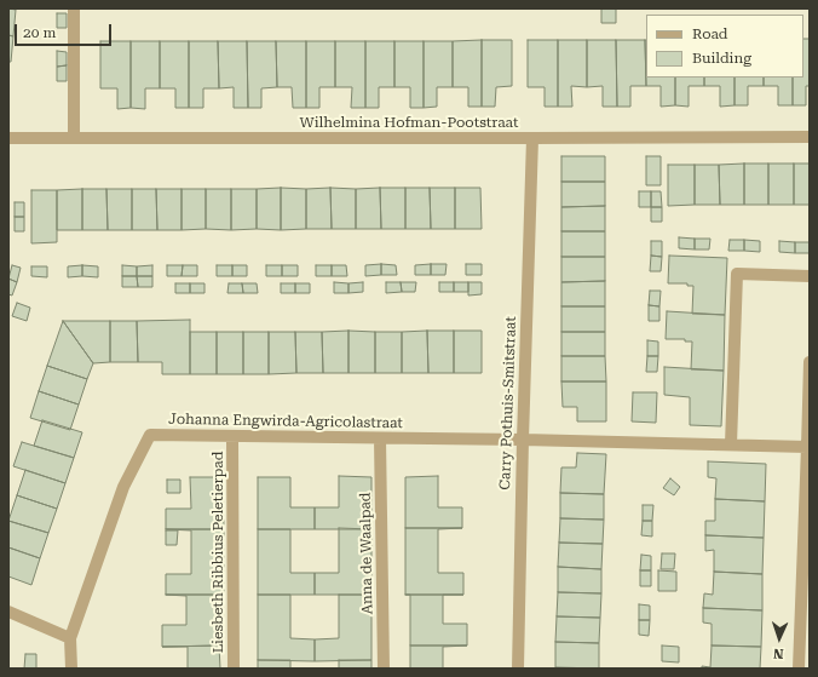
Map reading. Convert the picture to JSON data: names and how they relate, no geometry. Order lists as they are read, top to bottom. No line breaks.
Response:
{"streets":{"street":["Wilhelmina Hofman-Pootstraat","Carry Pothuis-Smitstraat","Johanna Engwirda-Agricolastraat","Liesbeth Ribbius Peletierpad","Anna de Waalpad"]},"crossings":[["Wilhelmina Hofman-Pootstraat","Carry Pothuis-Smitstraat"],["Carry Pothuis-Smitstraat","Johanna Engwirda-Agricolastraat"],["Johanna Engwirda-Agricolastraat","Liesbeth Ribbius Peletierpad"],["Johanna Engwirda-Agricolastraat","Anna de Waalpad"]],"legend":["Road","Building"],"scale_bar":"20 m","north":"bottom"}
